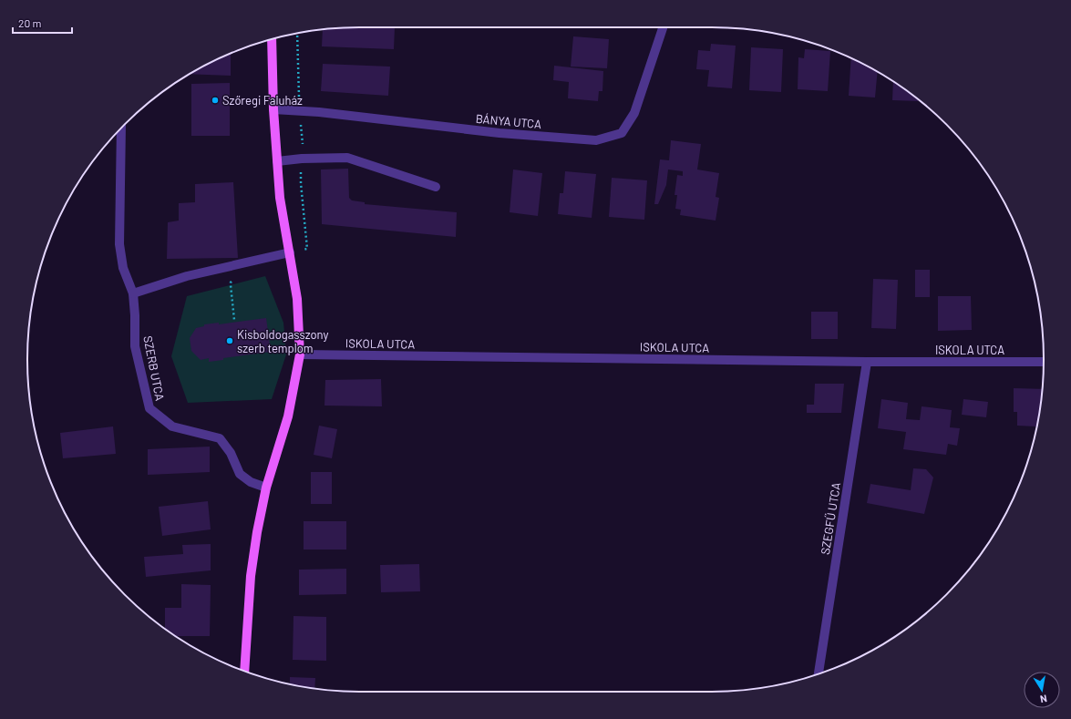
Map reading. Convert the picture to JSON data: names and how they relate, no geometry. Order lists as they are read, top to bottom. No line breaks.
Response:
{"streets":{"street":["BÁNYA UTCA","ISKOLA UTCA","SZERB UTCA","SZEGFŰ UTCA"]},"crossings":[["ISKOLA UTCA","SZEGFŰ UTCA"]],"places":["Szőregi Faluház","Kisboldogasszony szerb templom"],"scale_bar":"20 m","north":"bottom"}
